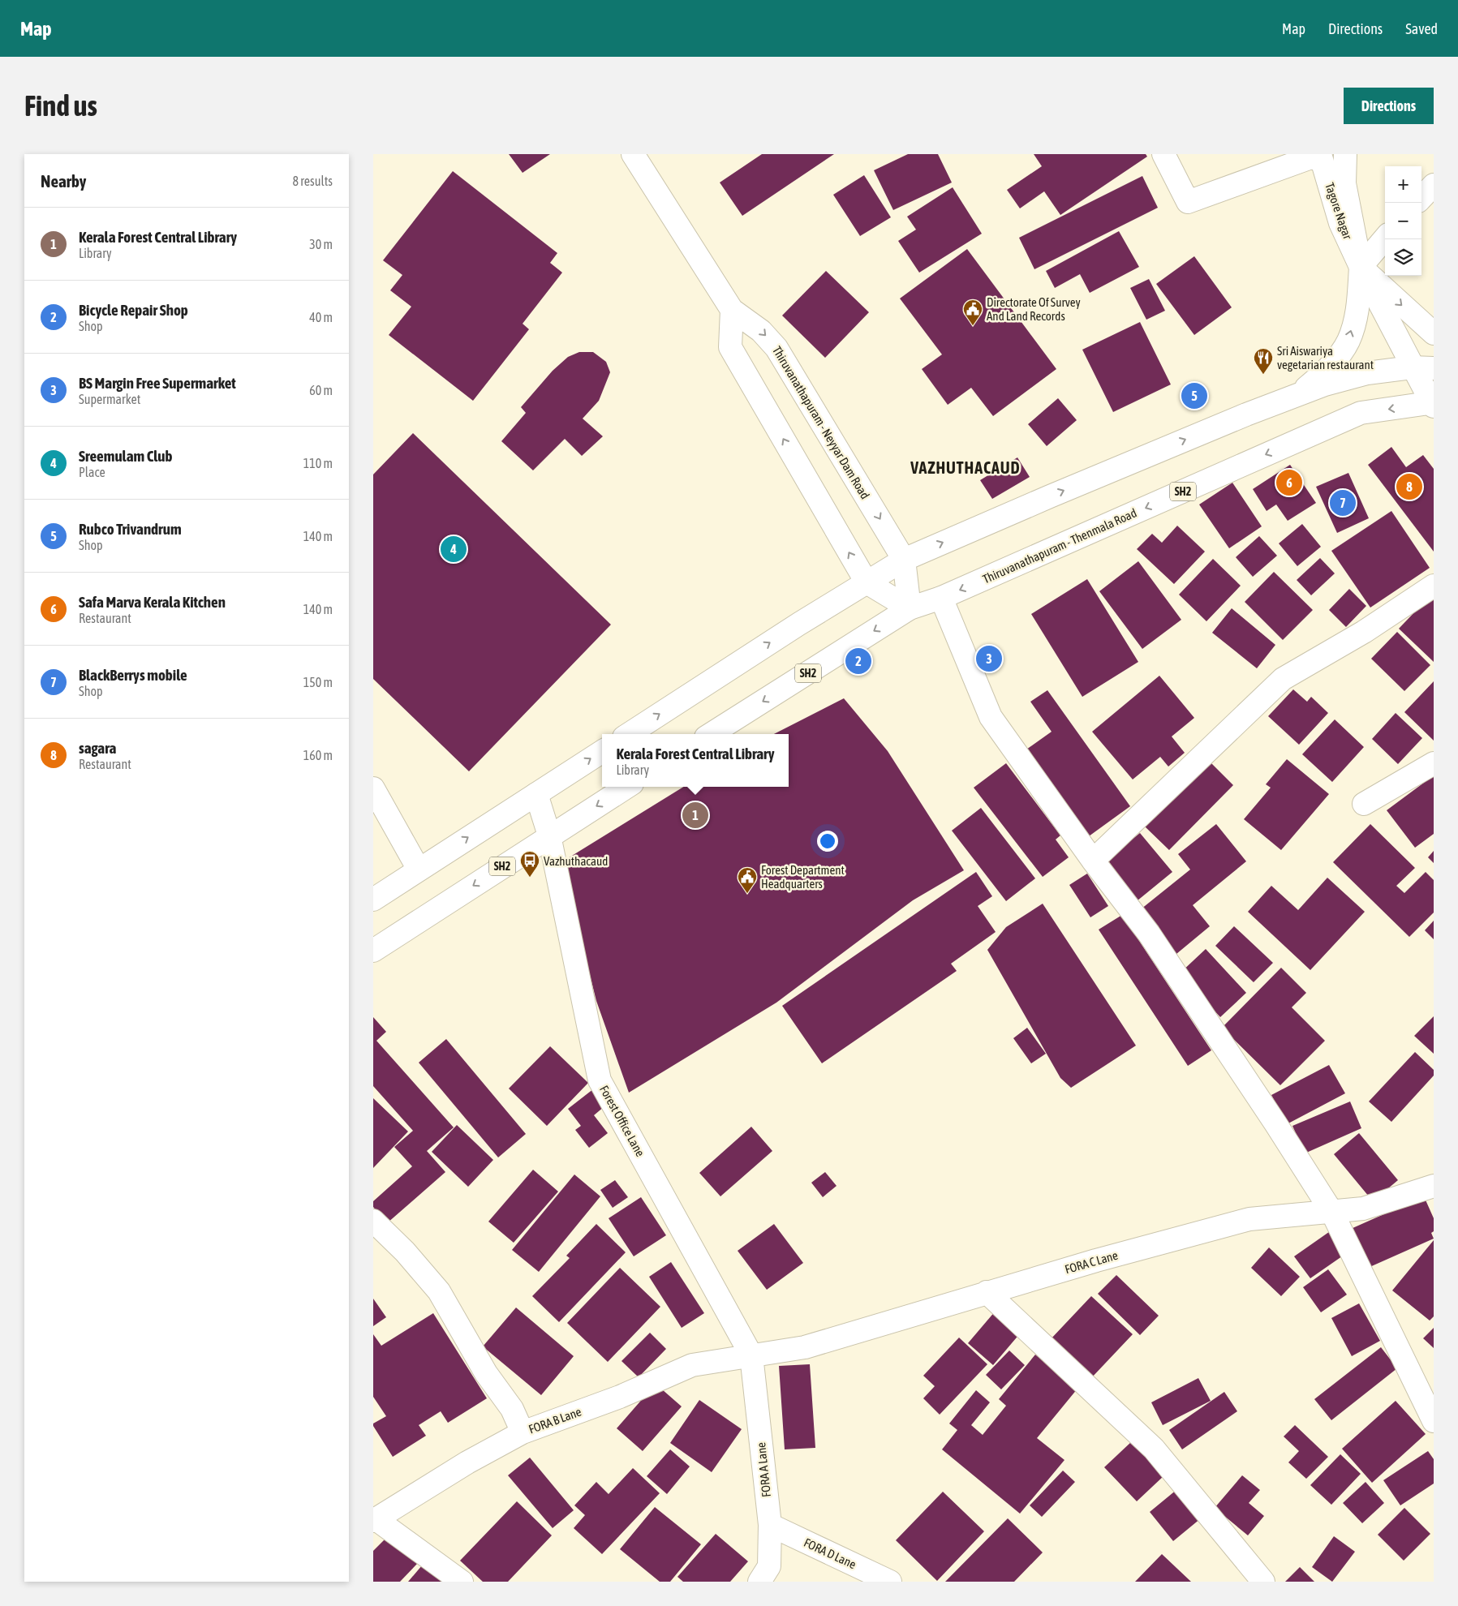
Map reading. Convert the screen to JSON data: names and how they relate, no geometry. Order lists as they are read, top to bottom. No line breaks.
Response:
{"streets":{"street":["Tagore Nagar","Thiruvanathapuram - Neyyar Dam Road","SH2","Thiruvanathapuram - Thenmala Road","Forest Office Lane","FORA C Lane","FORA B Lane","FORA A Lane","FORA D Lane"]},"crossings":[["SH2","Forest Office Lane"],["Forest Office Lane","FORA C Lane"],["Forest Office Lane","FORA B Lane"],["Forest Office Lane","FORA A Lane"],["FORA C Lane","FORA B Lane"],["FORA C Lane","FORA A Lane"],["FORA B Lane","FORA A Lane"],["FORA A Lane","FORA D Lane"]],"districts":["VAZHUTHACAUD"],"places":{"public building":["Directorate Of Survey And Land Records","Forest Department Headquarters"],"restaurant":["Sri Aiswariya vegetarian restaurant"],"bus stop":["Vazhuthacaud"]},"page":{"header":"Map","nav":["Map","Directions","Saved"],"buttons":"Directions","title":"Find us","heading":["Nearby","8 results"],"map_buttons":["+","−"],"list":[{"mark":"1","name":"Kerala Forest Central Library","note":"Library","value":"30 m"},{"mark":"2","name":"Bicycle Repair Shop","note":"Shop","value":"40 m"},{"mark":"3","name":"BS Margin Free Supermarket","note":"Supermarket","value":"60 m"},{"mark":"4","name":"Sreemulam Club","note":"Place","value":"110 m"},{"mark":"5","name":"Rubco Trivandrum","note":"Shop","value":"140 m"},{"mark":"6","name":"Safa Marva Kerala Kitchen","note":"Restaurant","value":"140 m"},{"mark":"7","name":"BlackBerrys mobile","note":"Shop","value":"150 m"},{"mark":"8","name":"sagara","note":"Restaurant","value":"160 m"}],"pins":["5","6","8","7","4","3","2","1"],"popup":["Kerala Forest Central Library","Library"]}}
